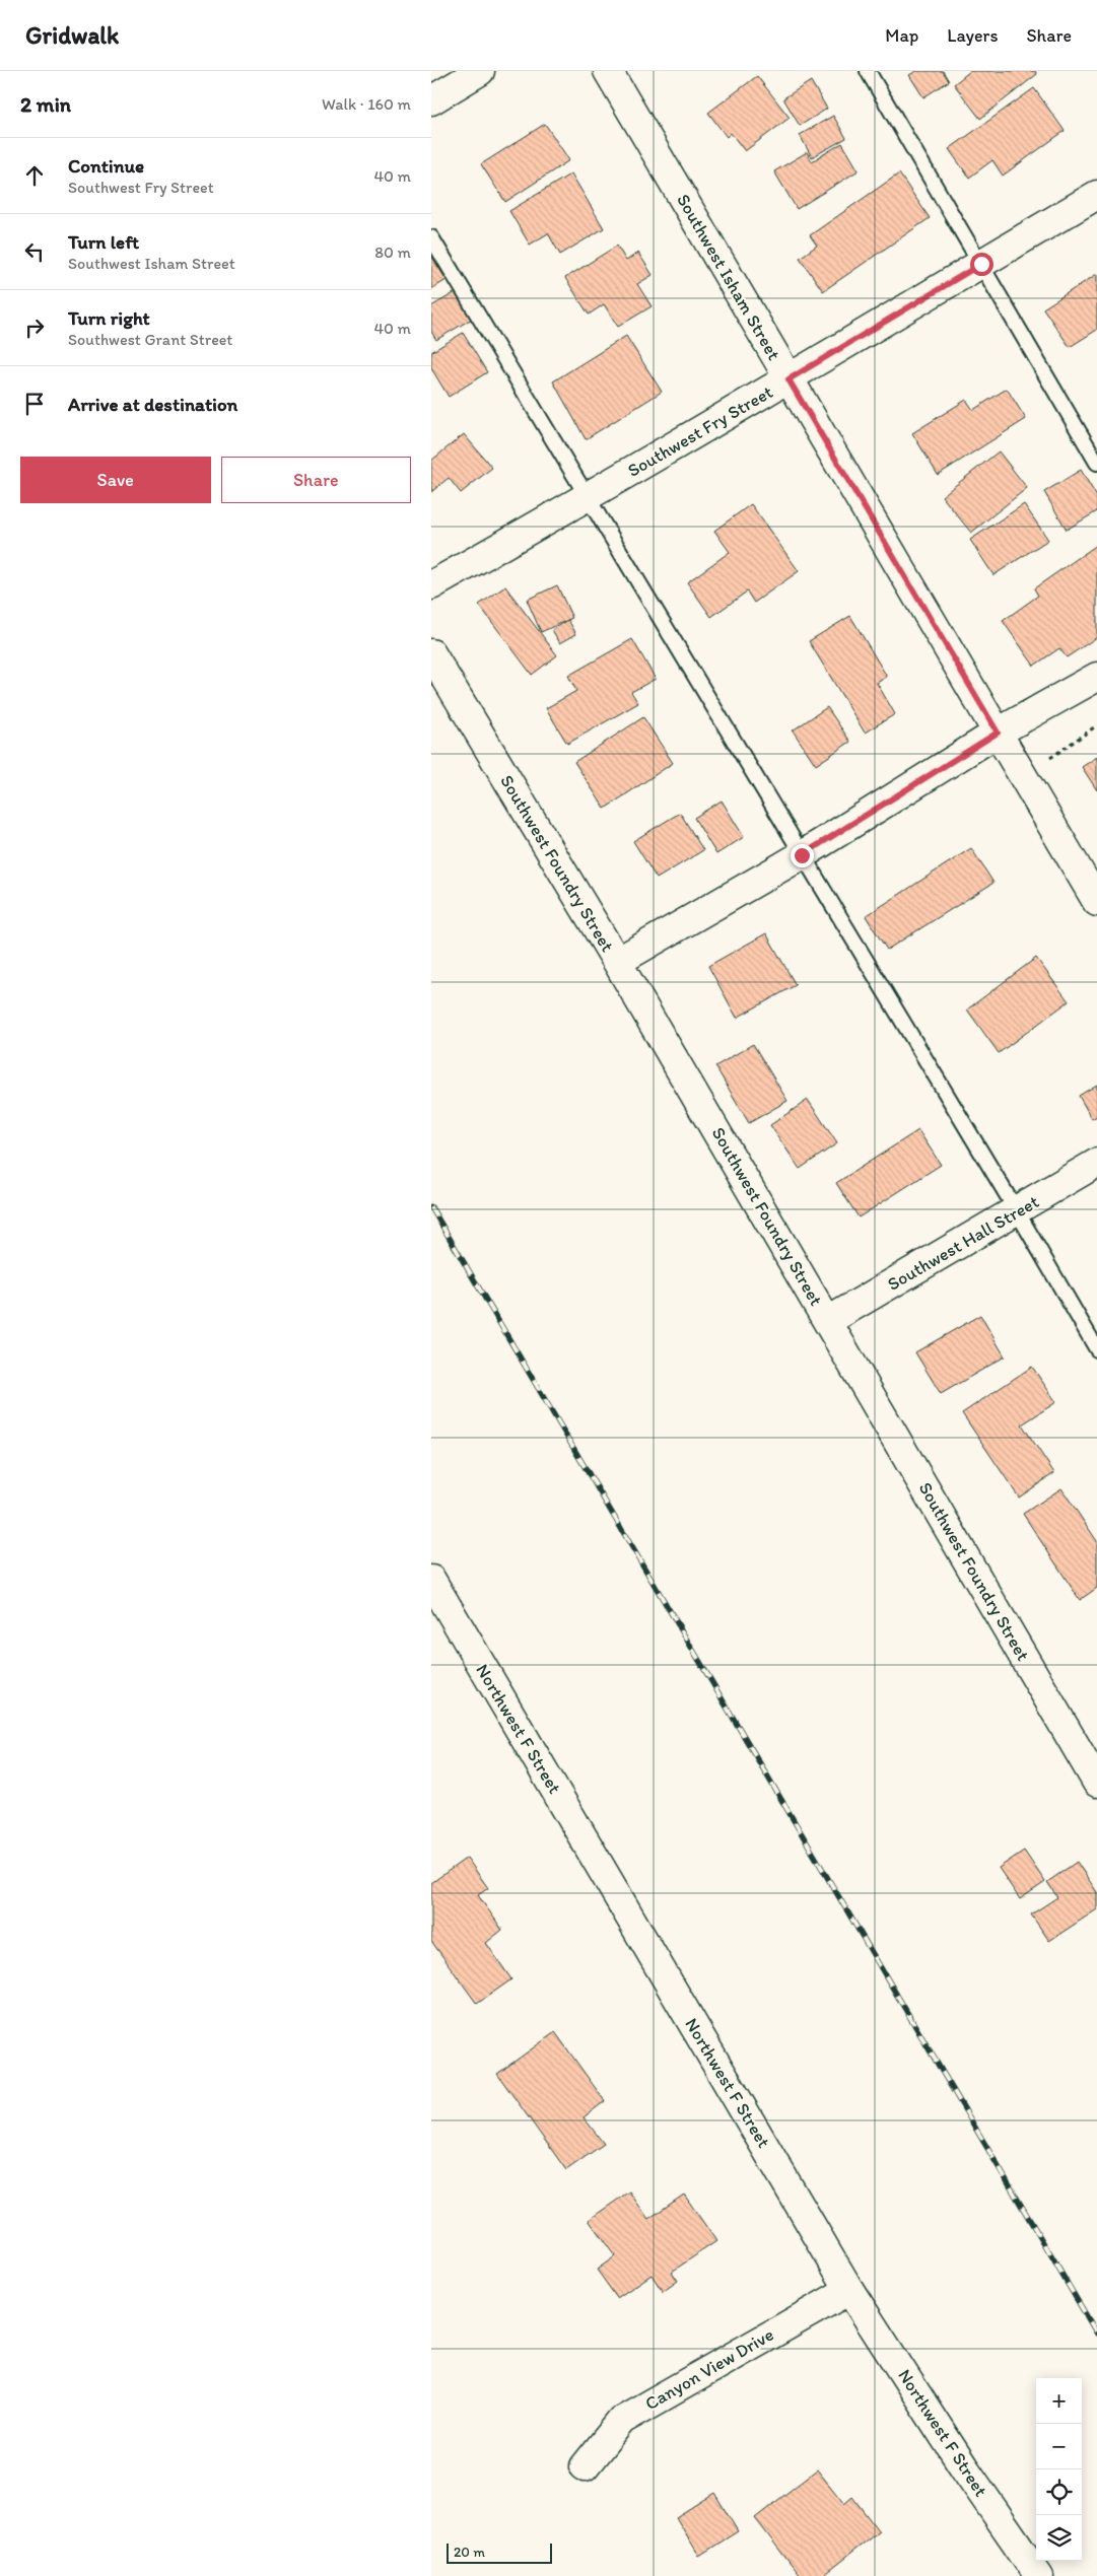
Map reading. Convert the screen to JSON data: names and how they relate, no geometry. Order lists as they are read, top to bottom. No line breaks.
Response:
{"streets":{"street":["Southwest Isham Street","Southwest Fry Street","Southwest Foundry Street","Southwest Hall Street","Northwest F Street","Canyon View Drive"]},"crossings":[["Southwest Isham Street","Southwest Fry Street"],["Southwest Foundry Street","Southwest Hall Street"],["Northwest F Street","Canyon View Drive"]],"scale_bar":"20 m","page":{"header":"Gridwalk","nav":["Map","Layers","Share"],"heading":["2 min","Walk · 160 m"],"list":[["Continue","Southwest Fry Street","40 m"],["Turn left","Southwest Isham Street","80 m"],["Turn right","Southwest Grant Street","40 m"],"Arrive at destination"],"buttons":["Save","Share"],"map_buttons":["+","−"],"scale":"20 m"}}
